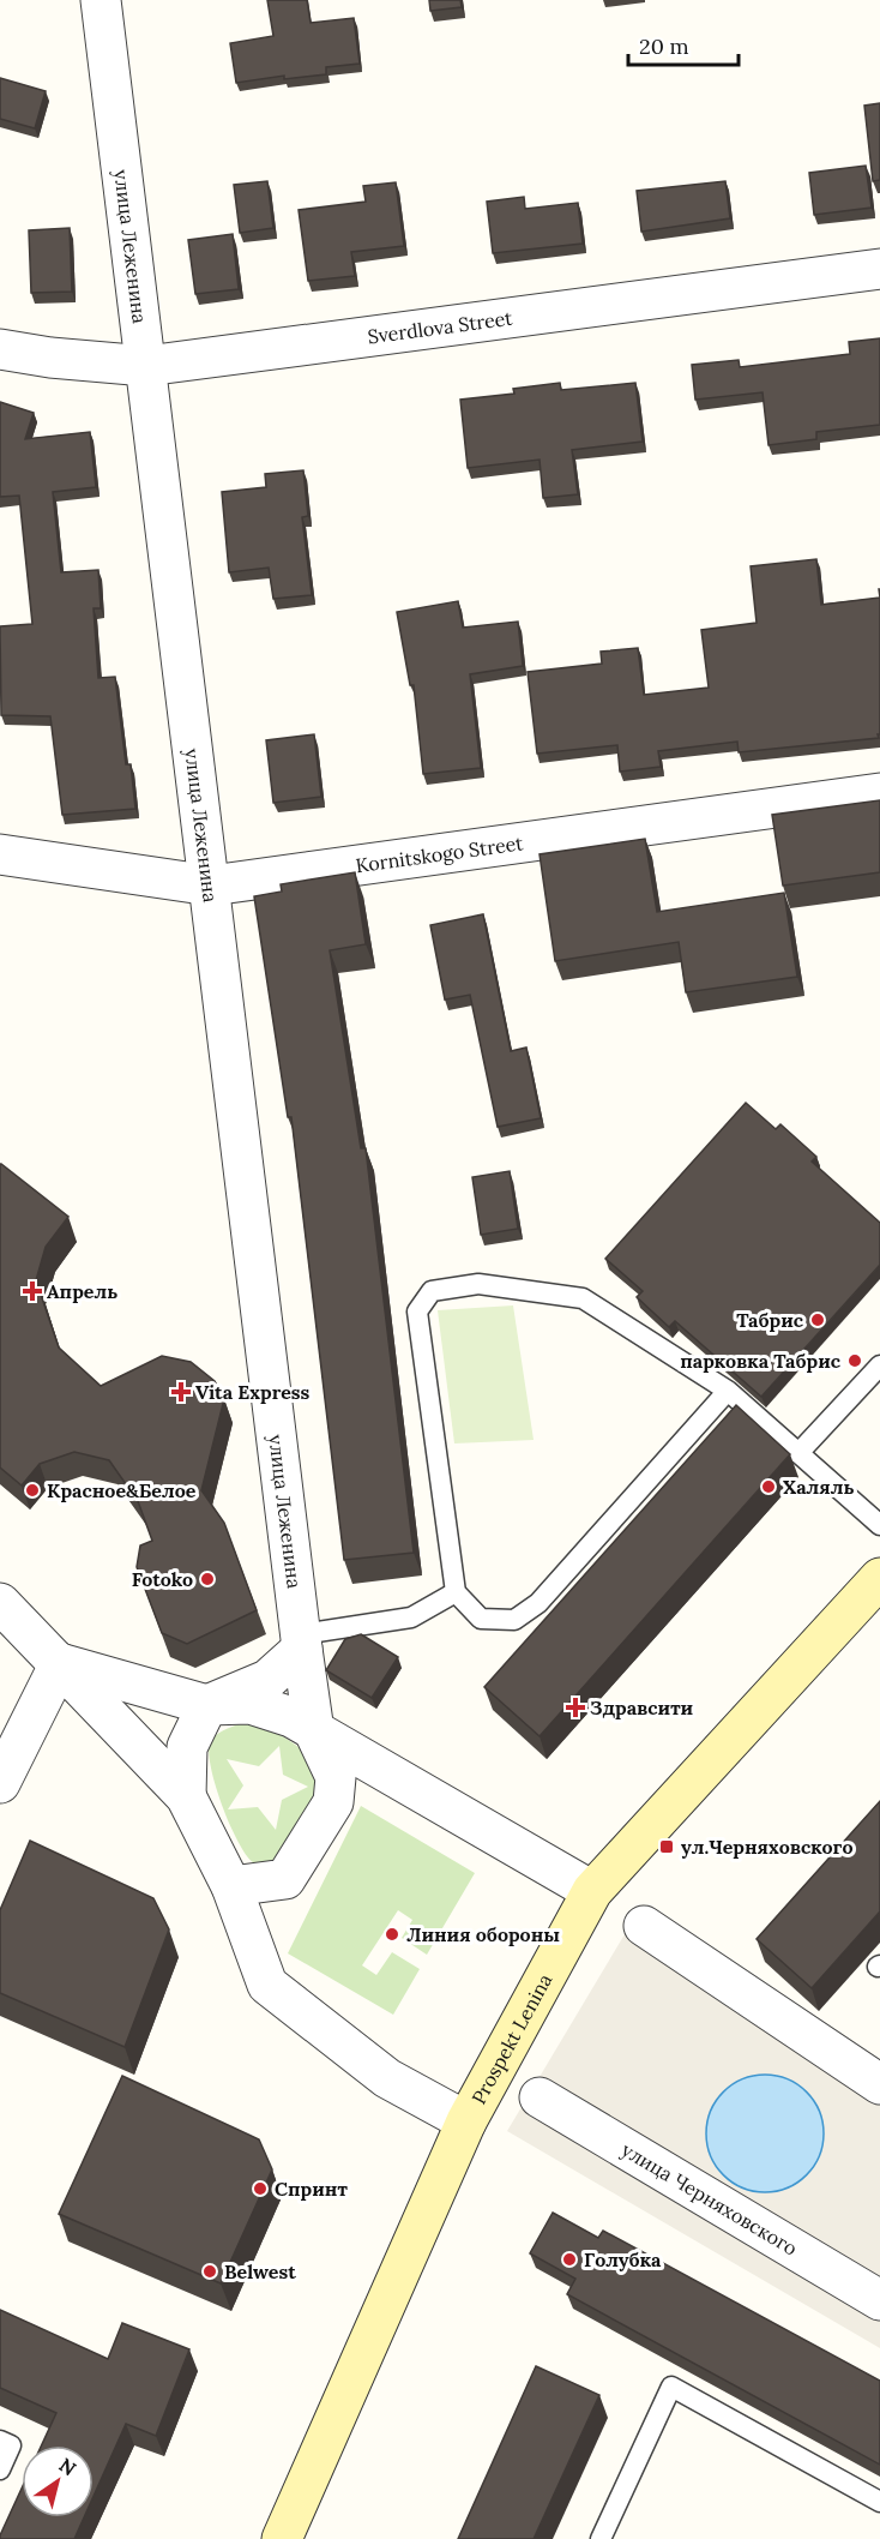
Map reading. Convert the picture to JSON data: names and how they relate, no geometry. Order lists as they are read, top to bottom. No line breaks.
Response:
{"streets":{"street":["улица Леженина","Sverdlova Street","Kornitskogo Street","Prospekt Lenina","улица Черняховского"]},"crossings":[["улица Леженина","Sverdlova Street"],["улица Леженина","Kornitskogo Street"]],"places":{"health":["Апрель","Vita Express","Здравсити"],"other":["Табрис","парковка Табрис","Халяль","Красное&Белое","Fotoko","Линия обороны","Спринт","Голубка","Belwest"],"transit":["ул.Черняховского"]},"scale_bar":"20 m","north":"top right"}
